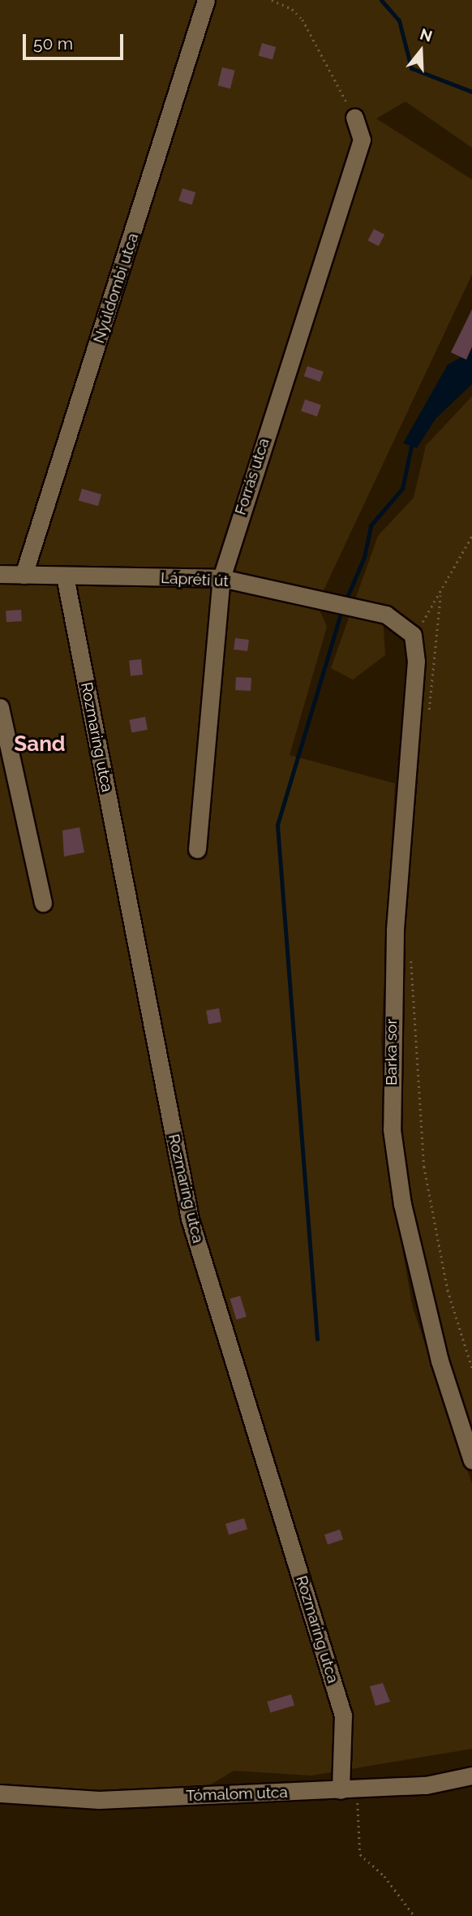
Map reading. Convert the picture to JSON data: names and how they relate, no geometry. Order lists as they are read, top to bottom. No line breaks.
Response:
{"streets":{"street":["Nyúldombi utca","Forrás utca","Lápréti út","Rozmaring utca","Barka sor","Tómalom utca"]},"crossings":[["Nyúldombi utca","Lápréti út"],["Forrás utca","Lápréti út"],["Lápréti út","Rozmaring utca"],["Lápréti út","Barka sor"],["Rozmaring utca","Tómalom utca"]],"districts":["Sand"],"scale_bar":"50 m","north":"top"}
